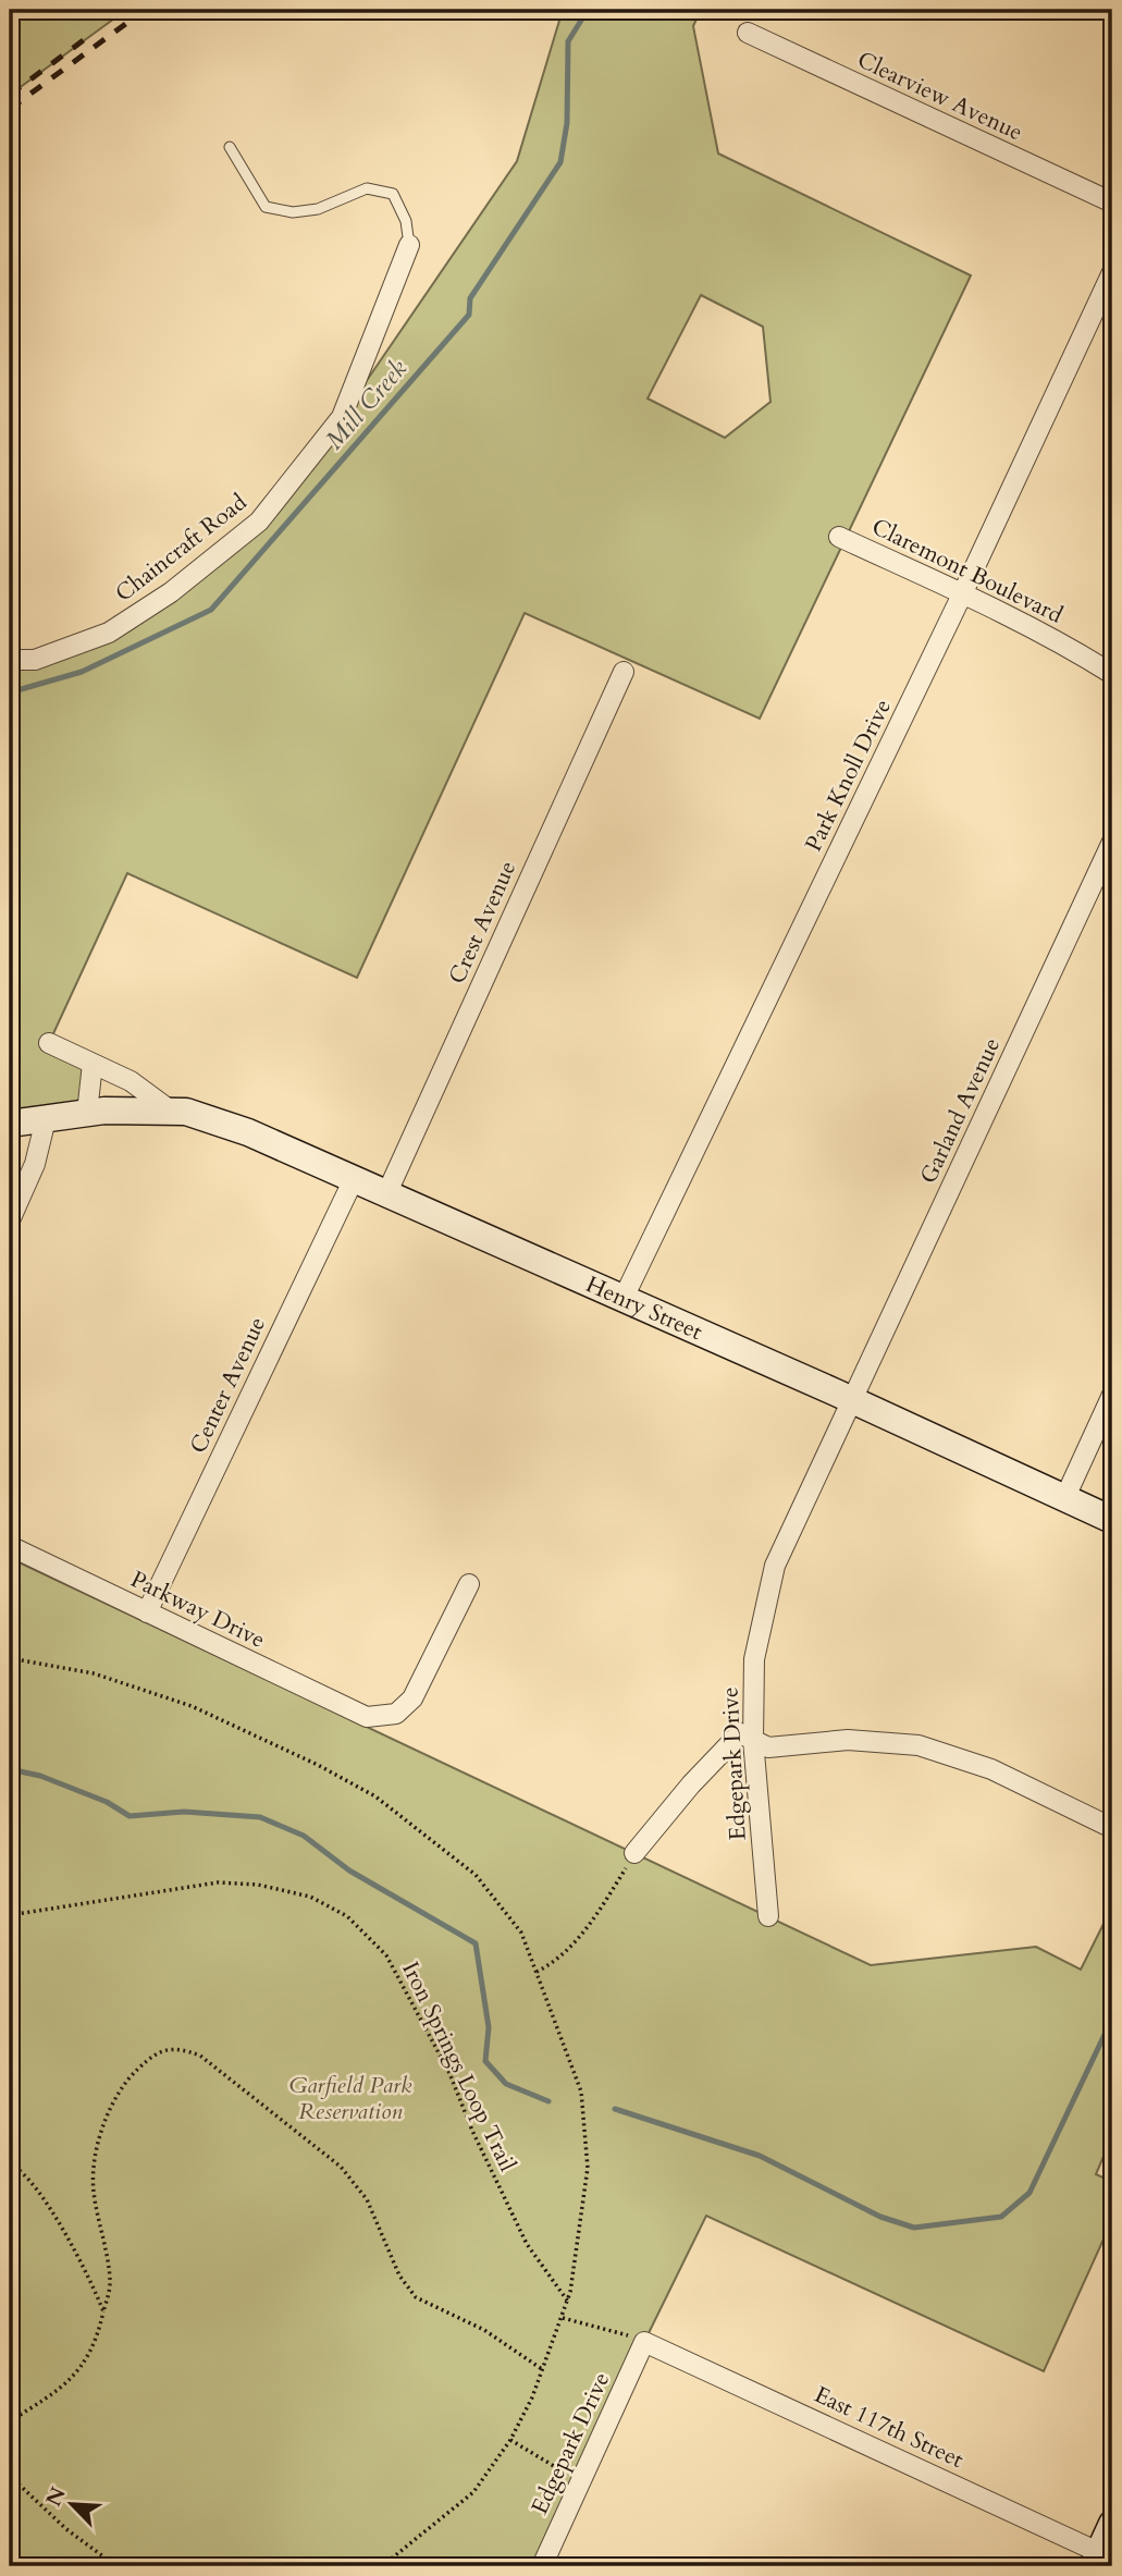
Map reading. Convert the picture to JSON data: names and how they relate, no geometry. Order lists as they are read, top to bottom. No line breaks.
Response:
{"streets":{"street":["Clearview Avenue","Chaincraft Road","Claremont Boulevard","Park Knoll Drive","Crest Avenue","Garland Avenue","Henry Street","Center Avenue","Parkway Drive","Edgepark Drive","East 117th Street"],"path":["Iron Springs Loop Trail"]},"crossings":[["Claremont Boulevard","Park Knoll Drive"],["Park Knoll Drive","Henry Street"],["Crest Avenue","Henry Street"],["Garland Avenue","Henry Street"],["Garland Avenue","Edgepark Drive"],["Henry Street","Center Avenue"],["Henry Street","Edgepark Drive"],["Center Avenue","Parkway Drive"],["Edgepark Drive","East 117th Street"]],"water":["Mill Creek"],"parks":["Garfield Park Reservation"],"north":"top left"}
